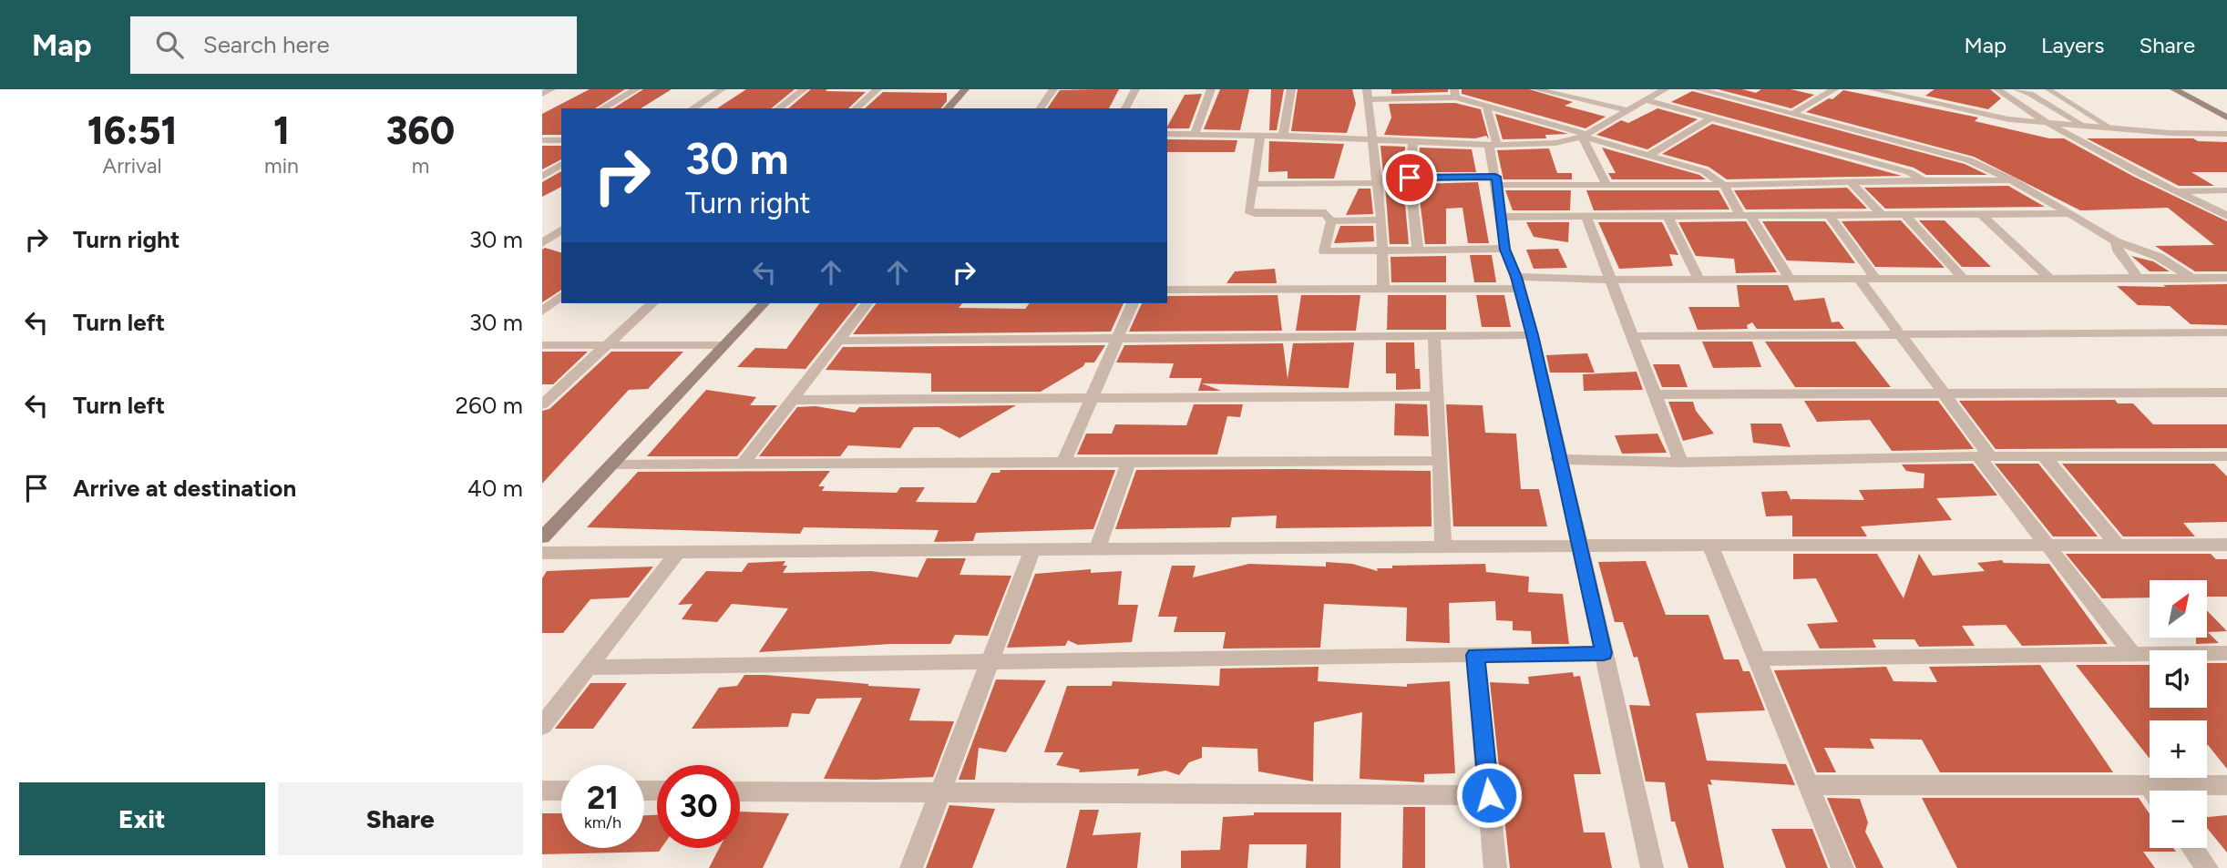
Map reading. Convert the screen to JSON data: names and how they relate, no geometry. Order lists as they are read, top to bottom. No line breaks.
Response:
{"north":"top right","page":{"header":"Map","search":"Search here","nav":["Map","Layers","Share"],"eta":["16:51","Arrival","1","min","360","m"],"turn":["30 m","Turn right"],"list":[{"name":"Turn right","value":"30 m"},{"name":"Turn left","value":"30 m"},{"name":"Turn left","value":"260 m"},{"name":"Arrive at destination","value":"40 m"}],"map_buttons":["+","−"],"speed":"21 km/h","limit":"30","buttons":["Exit","Share"]}}
